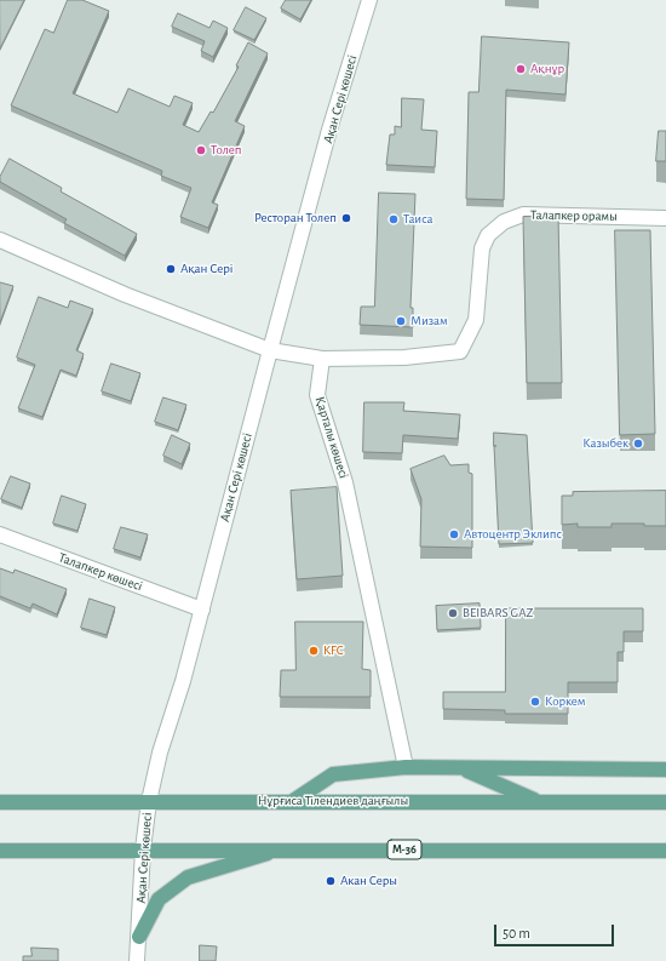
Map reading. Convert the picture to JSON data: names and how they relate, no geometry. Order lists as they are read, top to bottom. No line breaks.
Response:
{"streets":{"main road":["Нұрғиса Тілендиев даңғылы","M-36"],"street":["Ақан Сері көшесі","Талапкер орамы","Қарталы көшесі","Талапкер көшесі"]},"crossings":[["Ақан Сері көшесі","Талапкер көшесі"],["Ақан Сері көшесі","Нұрғиса Тілендиев даңғылы"],["Ақан Сері көшесі","M-36"],["Талапкер орамы","Қарталы көшесі"]],"places":["Ақнұр","Толеп","Ресторан Толеп","Таиса","Ақан Серi","Мизам","Казыбек","Автоцентр Эклипс","BEIBARS GAZ","KFC","Коркем","Акан Серы"],"scale_bar":"50 m"}
